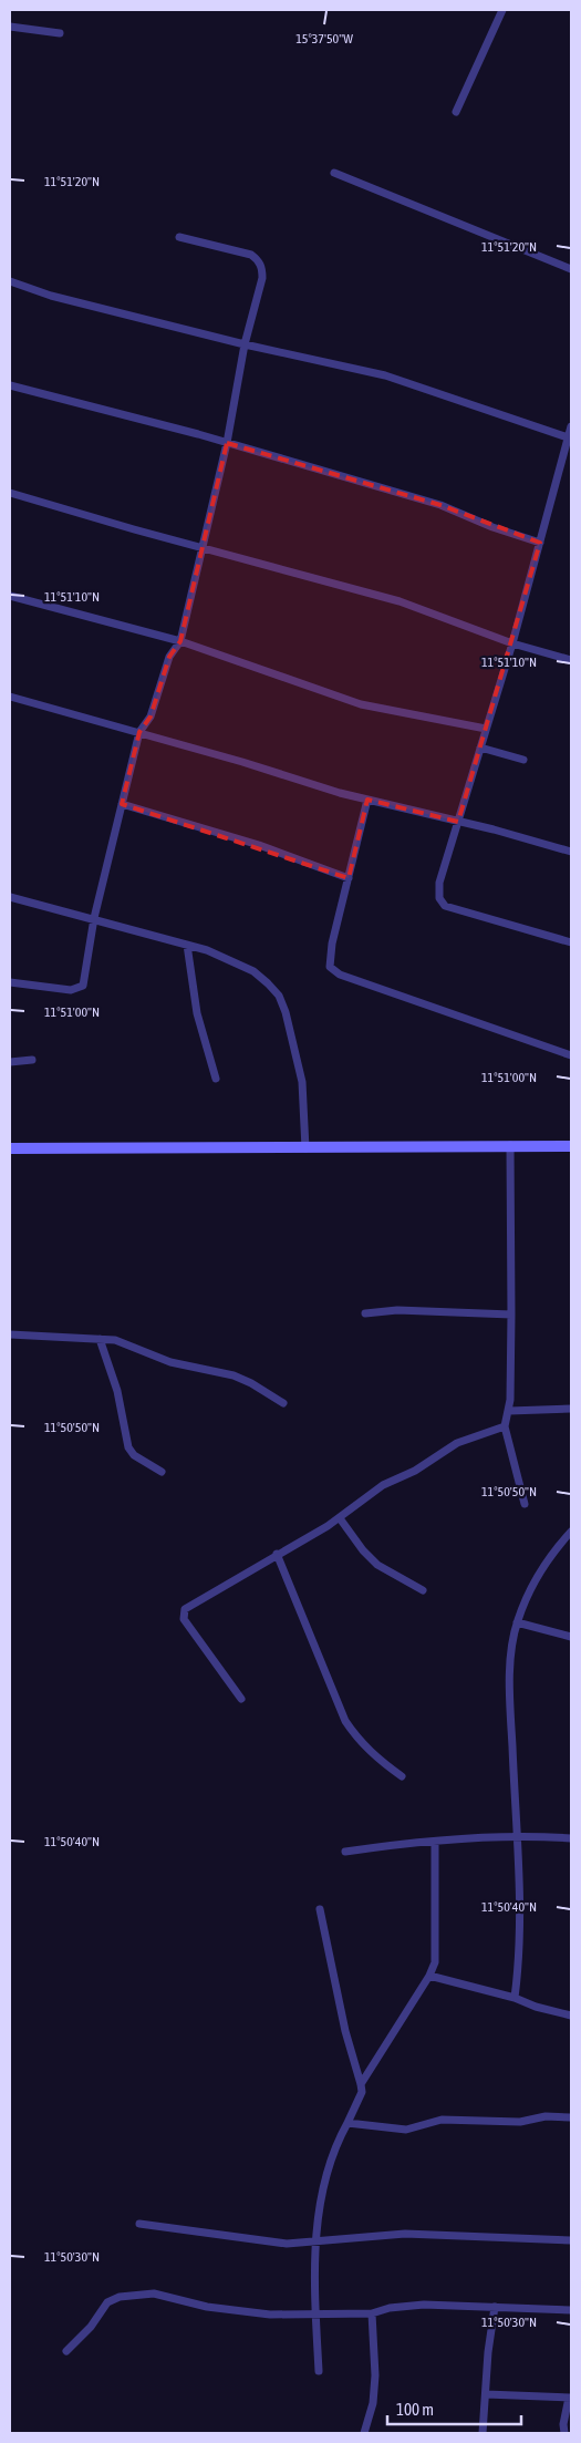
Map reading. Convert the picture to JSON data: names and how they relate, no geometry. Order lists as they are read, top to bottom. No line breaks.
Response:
{"scale_bar":"100 m","coordinates":["15°37'50\"W","11°51'20\"N","11°51'10\"N","11°51'00\"N","11°50'50\"N","11°50'40\"N","11°50'30\"N"]}
